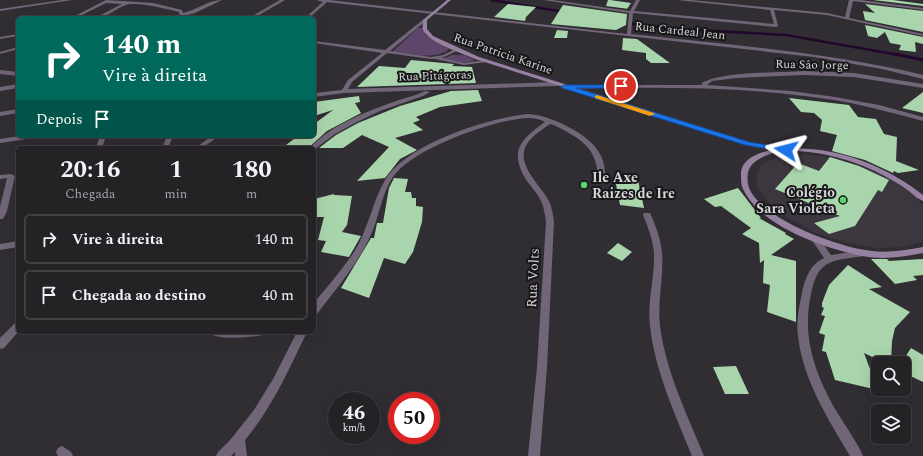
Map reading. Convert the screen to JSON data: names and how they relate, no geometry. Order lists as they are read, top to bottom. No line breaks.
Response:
{"streets":{"main road":["Rua Patricia Karine"],"street":["Rua Cardeal Jean","Rua Sâo Jorge","Rua Pitágoras","Rua Volts"]},"crossings":[["Rua Patricia Karine","Rua Pitágoras"]],"places":["Ile Axe Raizes de Ire","Colégio Sara Violeta"],"page":{"turn":["140 m","Vire à direita"],"then":"Depois","eta":["20:16","Chegada","1","min","180","m"],"list":[{"name":"Vire à direita","value":"140 m"},{"name":"Chegada ao destino","value":"40 m"}],"speed":"46 km/h","limit":"50"}}
